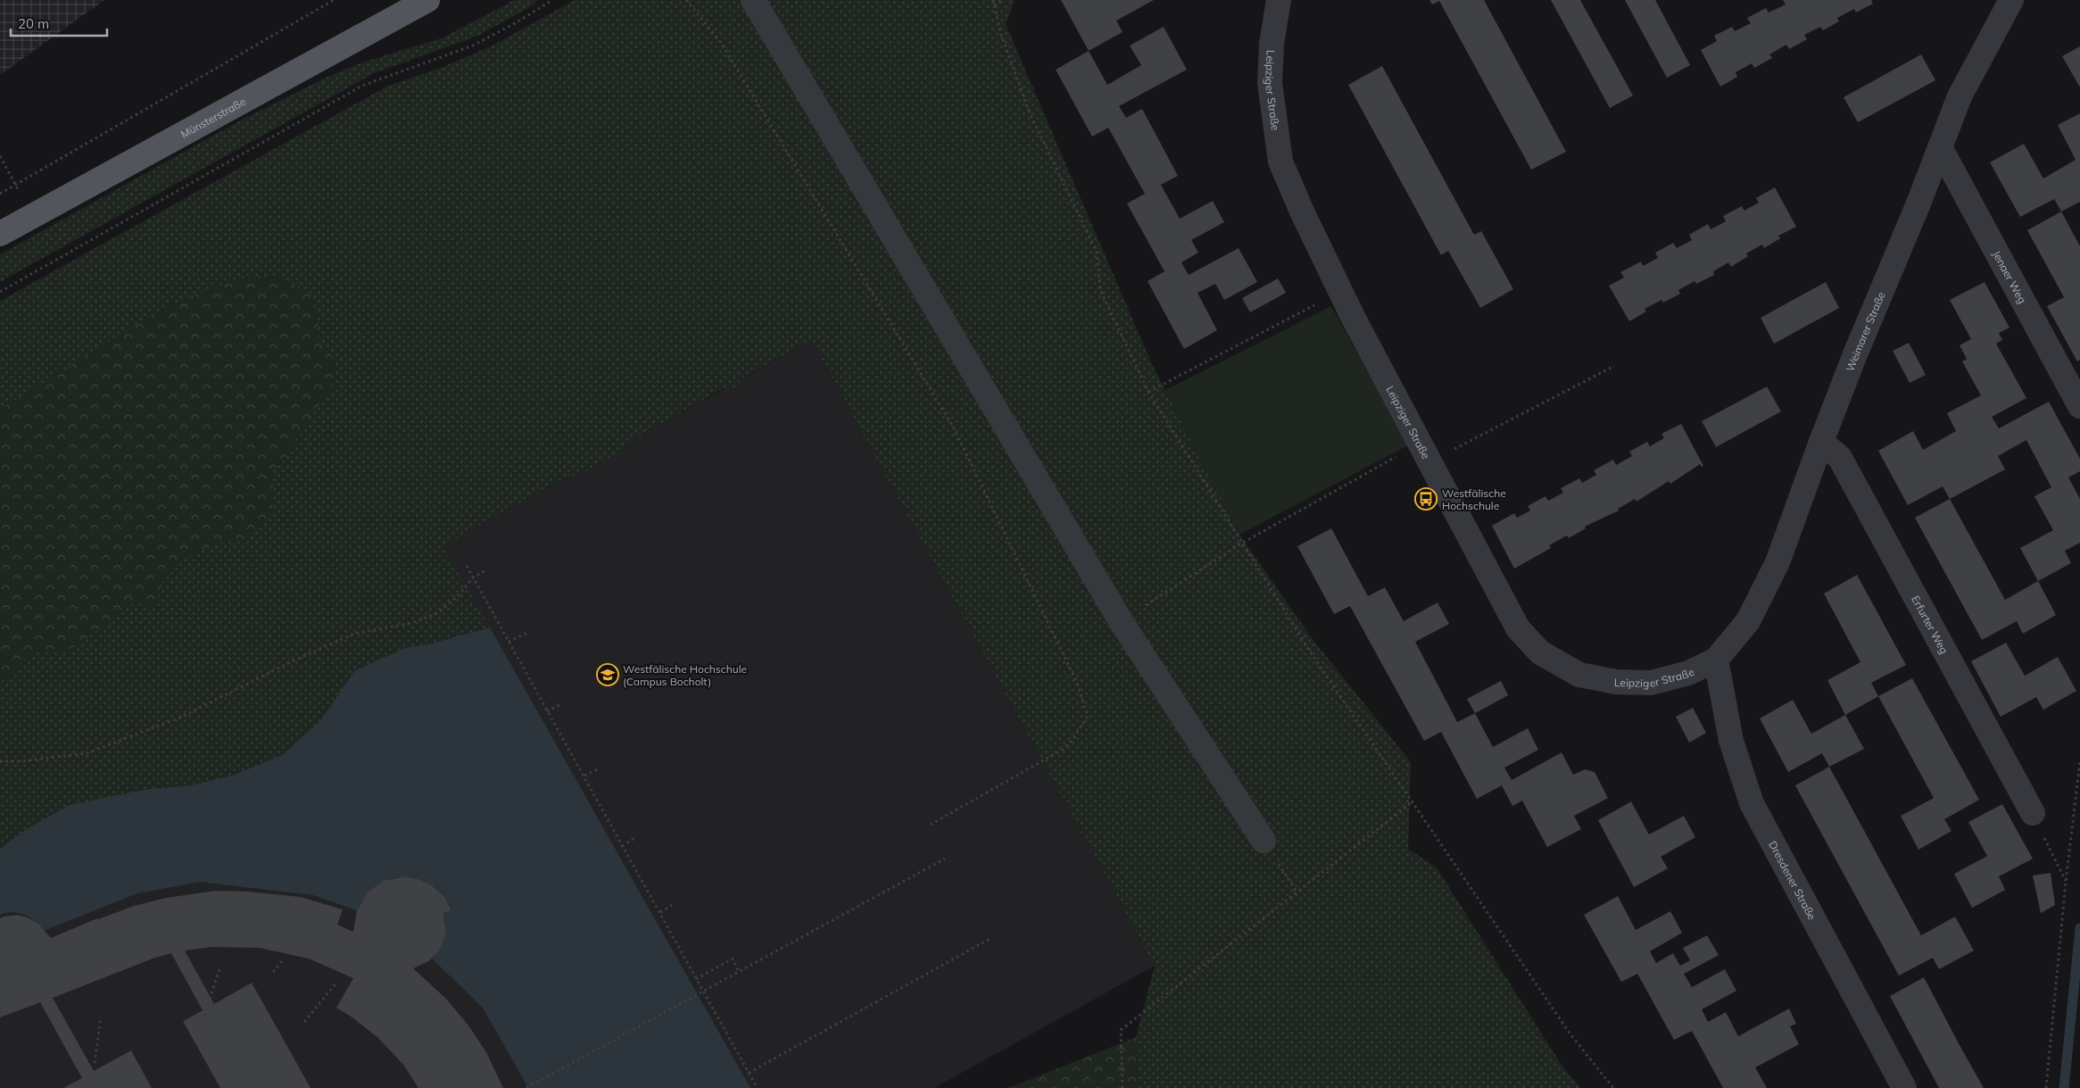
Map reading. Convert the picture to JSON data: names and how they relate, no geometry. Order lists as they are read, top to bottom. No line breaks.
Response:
{"streets":{"main road":["Münsterstraße"],"street":["Leipziger Straße","Jenaer Weg","Weimarer Straße","Erfurter Weg","Dresdener Straße"]},"crossings":[["Leipziger Straße","Weimarer Straße"],["Leipziger Straße","Dresdener Straße"],["Jenaer Weg","Weimarer Straße"],["Weimarer Straße","Erfurter Weg"],["Weimarer Straße","Dresdener Straße"]],"places":{"bus stop":["Westfälische Hochschule"],"school or university":["Westfälische Hochschule (Campus Bocholt)"]},"scale_bar":"20 m"}
